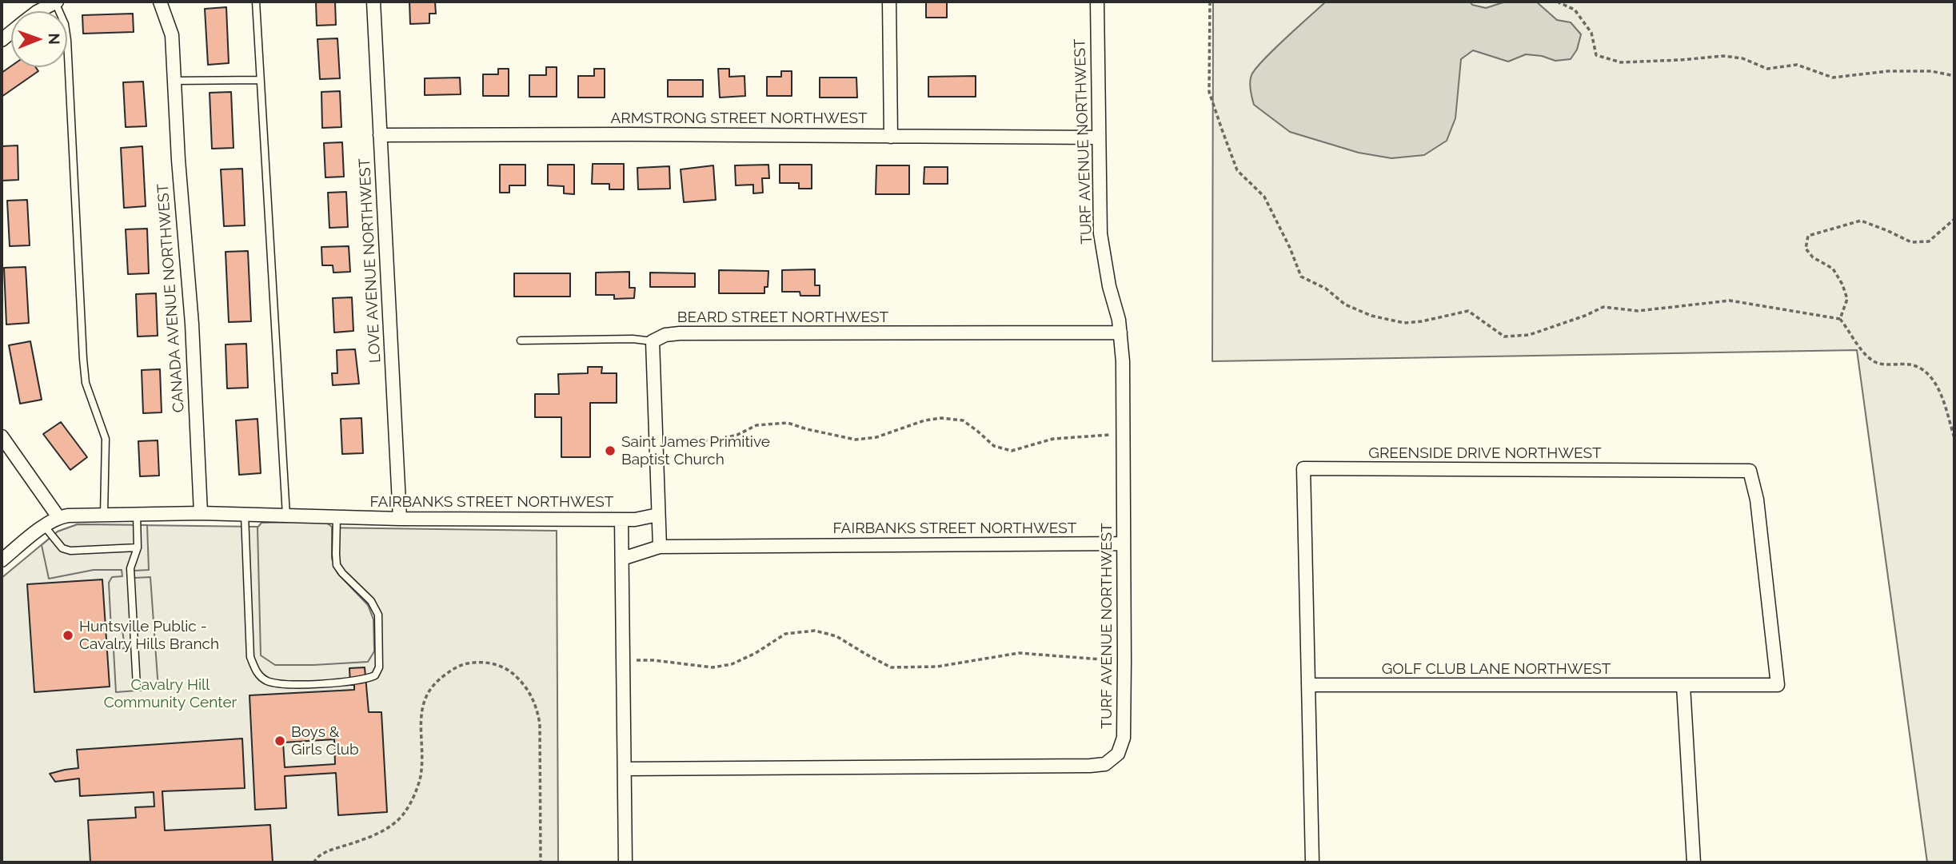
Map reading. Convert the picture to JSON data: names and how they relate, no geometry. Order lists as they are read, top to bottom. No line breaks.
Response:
{"streets":{"street":["ARMSTRONG STREET NORTHWEST","TURF AVENUE NORTHWEST","LOVE AVENUE NORTHWEST","CANADA AVENUE NORTHWEST","BEARD STREET NORTHWEST","GREENSIDE DRIVE NORTHWEST","FAIRBANKS STREET NORTHWEST","GOLF CLUB LANE NORTHWEST"]},"crossings":[["ARMSTRONG STREET NORTHWEST","TURF AVENUE NORTHWEST"],["ARMSTRONG STREET NORTHWEST","LOVE AVENUE NORTHWEST"],["TURF AVENUE NORTHWEST","BEARD STREET NORTHWEST"],["TURF AVENUE NORTHWEST","FAIRBANKS STREET NORTHWEST"],["LOVE AVENUE NORTHWEST","FAIRBANKS STREET NORTHWEST"],["CANADA AVENUE NORTHWEST","FAIRBANKS STREET NORTHWEST"],["GREENSIDE DRIVE NORTHWEST","GOLF CLUB LANE NORTHWEST"]],"parks":["Cavalry Hill Community Center"],"places":["Saint James Primitive Baptist Church","Huntsville Public - Cavalry Hills Branch","Boys & Girls Club"],"north":"right"}
